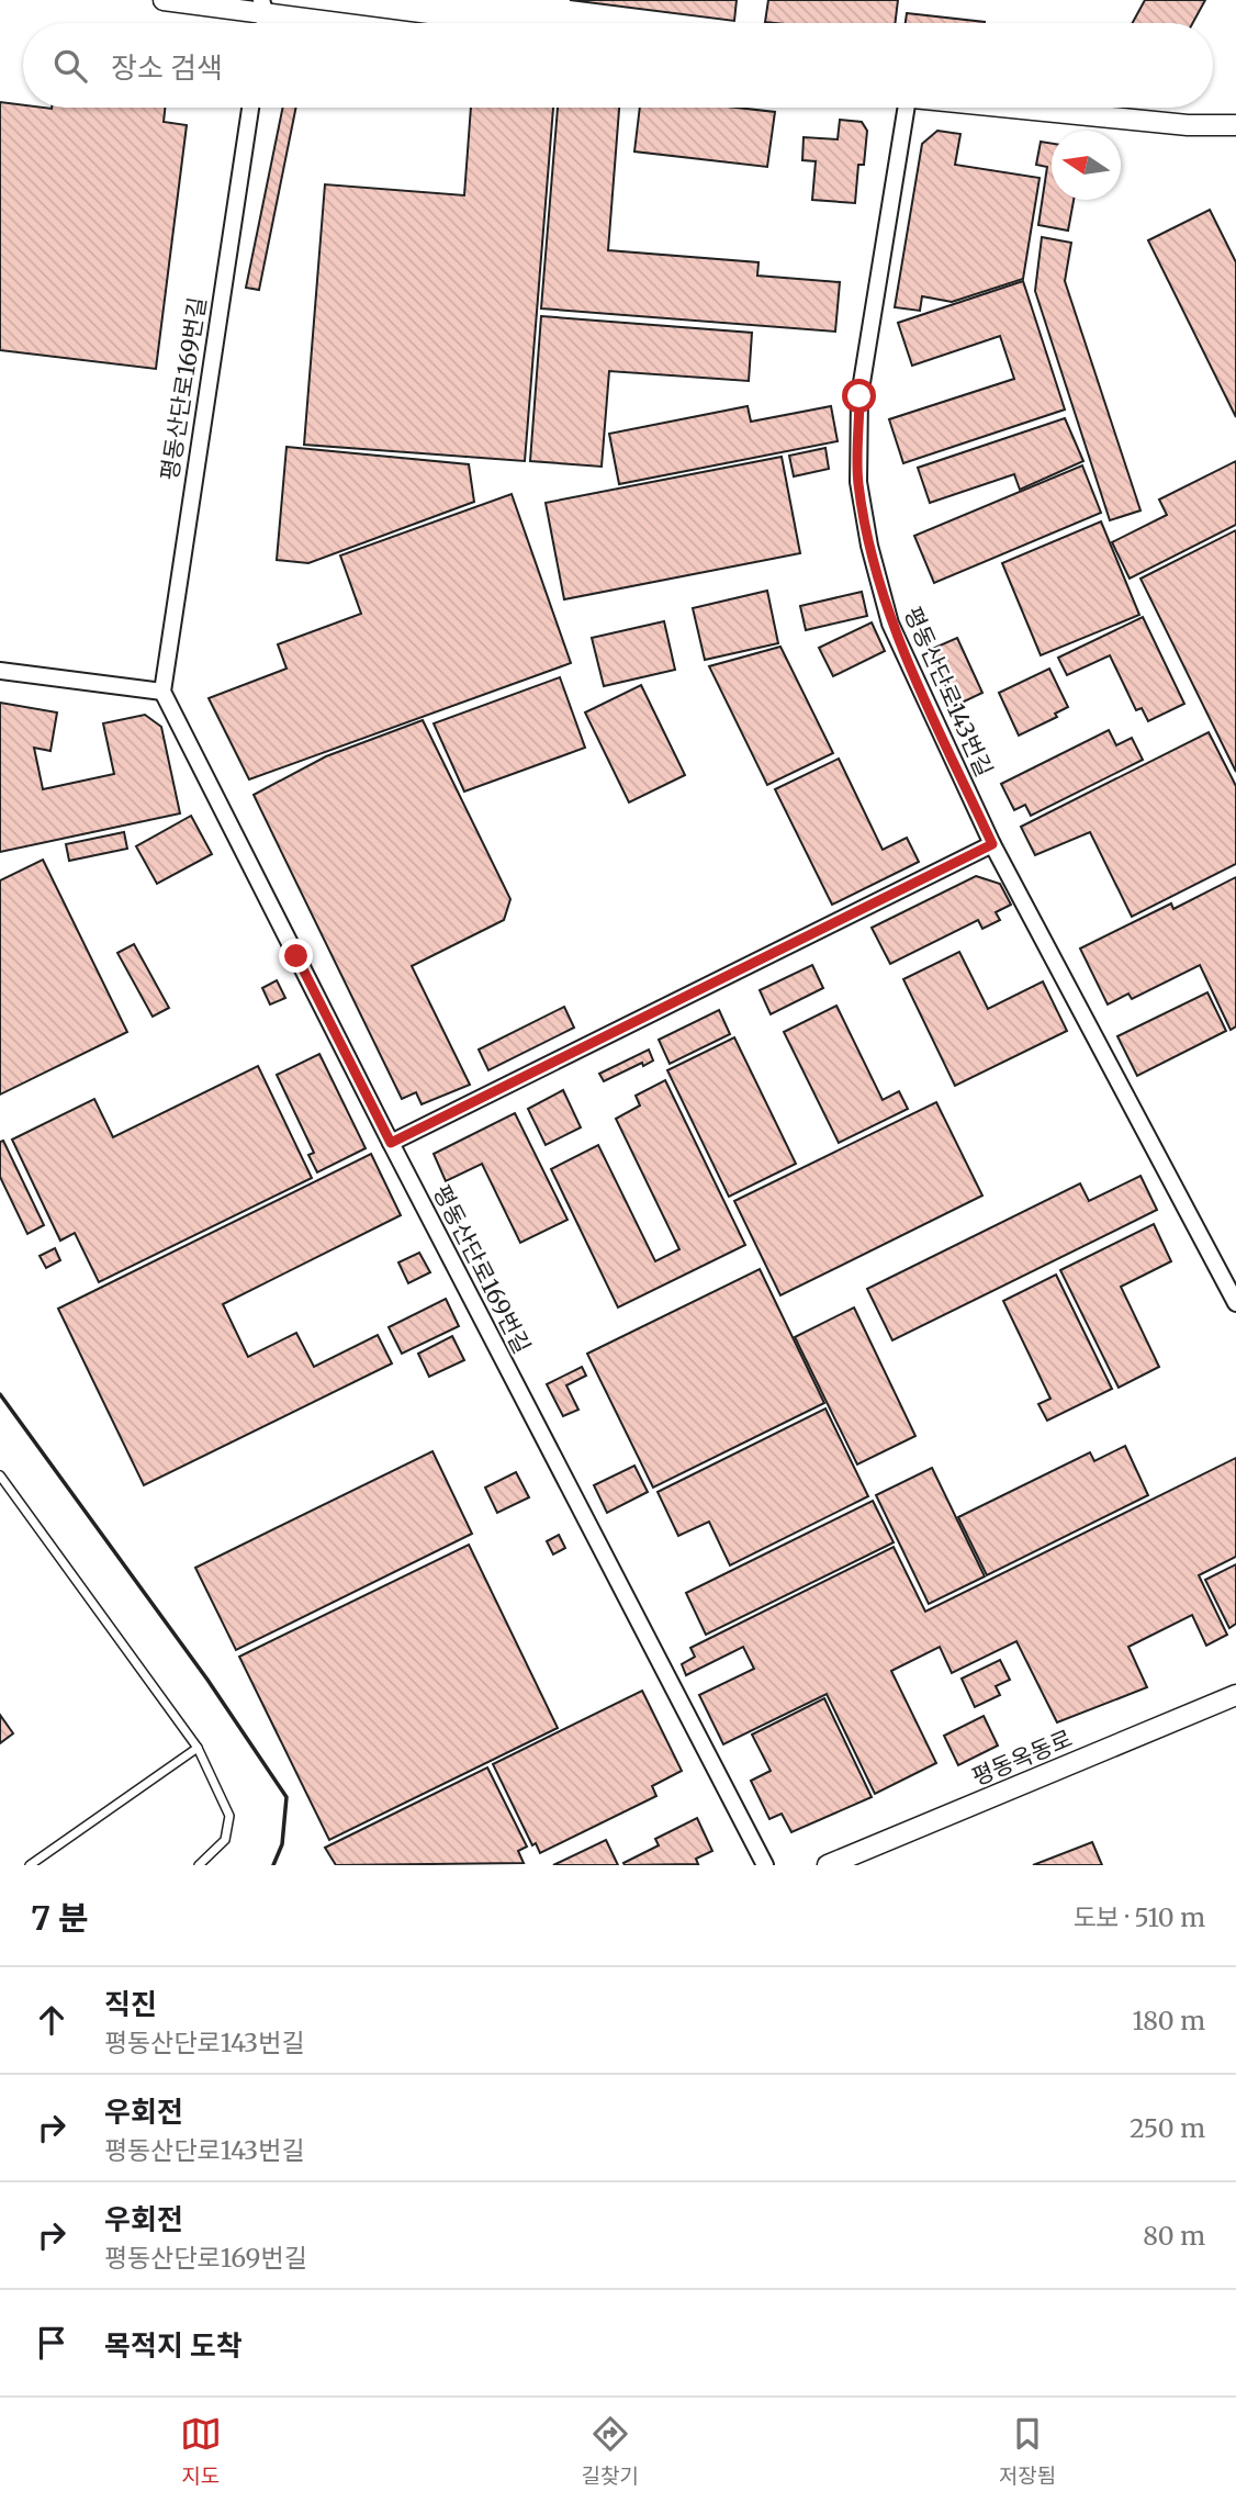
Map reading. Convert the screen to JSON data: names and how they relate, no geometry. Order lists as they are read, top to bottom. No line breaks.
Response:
{"streets":{"street":["평동산단로169번길","평동산단로143번길","평동옥동로"]},"north":"left","page":{"search":"장소 검색","heading":["7 분","도보 · 510 m"],"list":[["직진","평동산단로143번길","180 m"],["우회전","평동산단로143번길","250 m"],["우회전","평동산단로169번길","80 m"],"목적지 도착"],"nav":["지도","길찾기","저장됨"]}}
